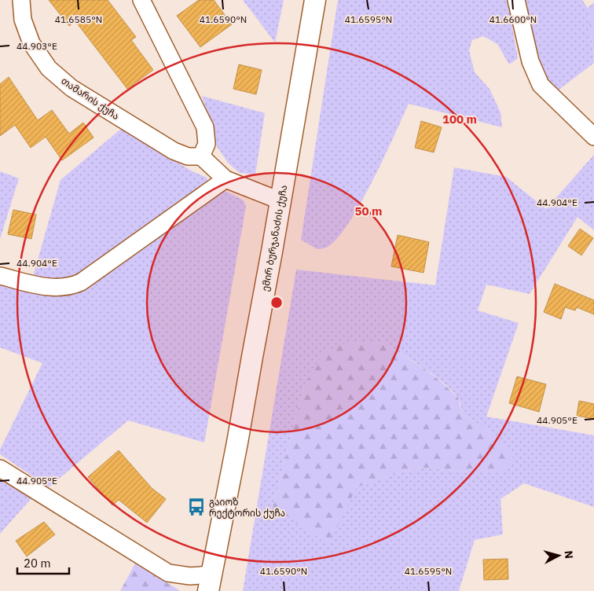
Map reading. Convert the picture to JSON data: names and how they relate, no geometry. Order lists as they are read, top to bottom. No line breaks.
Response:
{"streets":{"street":["თამარის ქუჩა","ემირ ბურჯანაძის ქუჩა"]},"places":{"bus stop":["გაიოზ რექტორის ქუჩა"]},"scale_bar":"20 m","north":"right","coordinates":["41.6585°N","41.6590°N","41.6595°N","41.6600°N","44.903°E","44.904°E","44.905°E"],"rings":["100 m","50 m"]}
